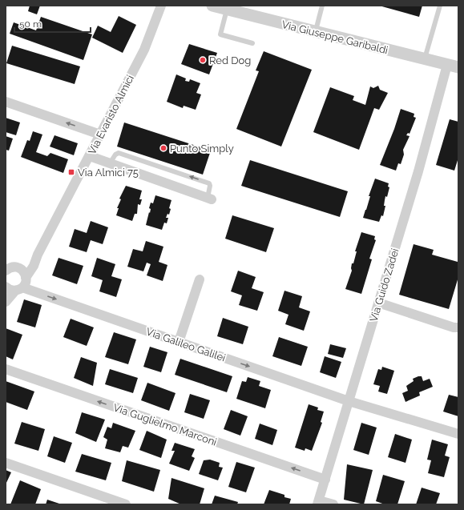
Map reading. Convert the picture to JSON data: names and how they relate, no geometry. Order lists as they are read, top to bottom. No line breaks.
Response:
{"streets":{"street":["Via Giuseppe Garibaldi","Via Evaristo Almici","Via Guido Zadei","Via Galileo Galilei","Via Guglielmo Marconi"]},"crossings":[["Via Giuseppe Garibaldi","Via Guido Zadei"],["Via Evaristo Almici","Via Galileo Galilei"],["Via Guido Zadei","Via Galileo Galilei"],["Via Guido Zadei","Via Guglielmo Marconi"]],"one_way":["Via Galileo Galilei","Via Guglielmo Marconi"],"places":{"other":["Red Dog","Punto Simply"],"transit":["Via Almici 75"]},"scale_bar":"50 m"}
